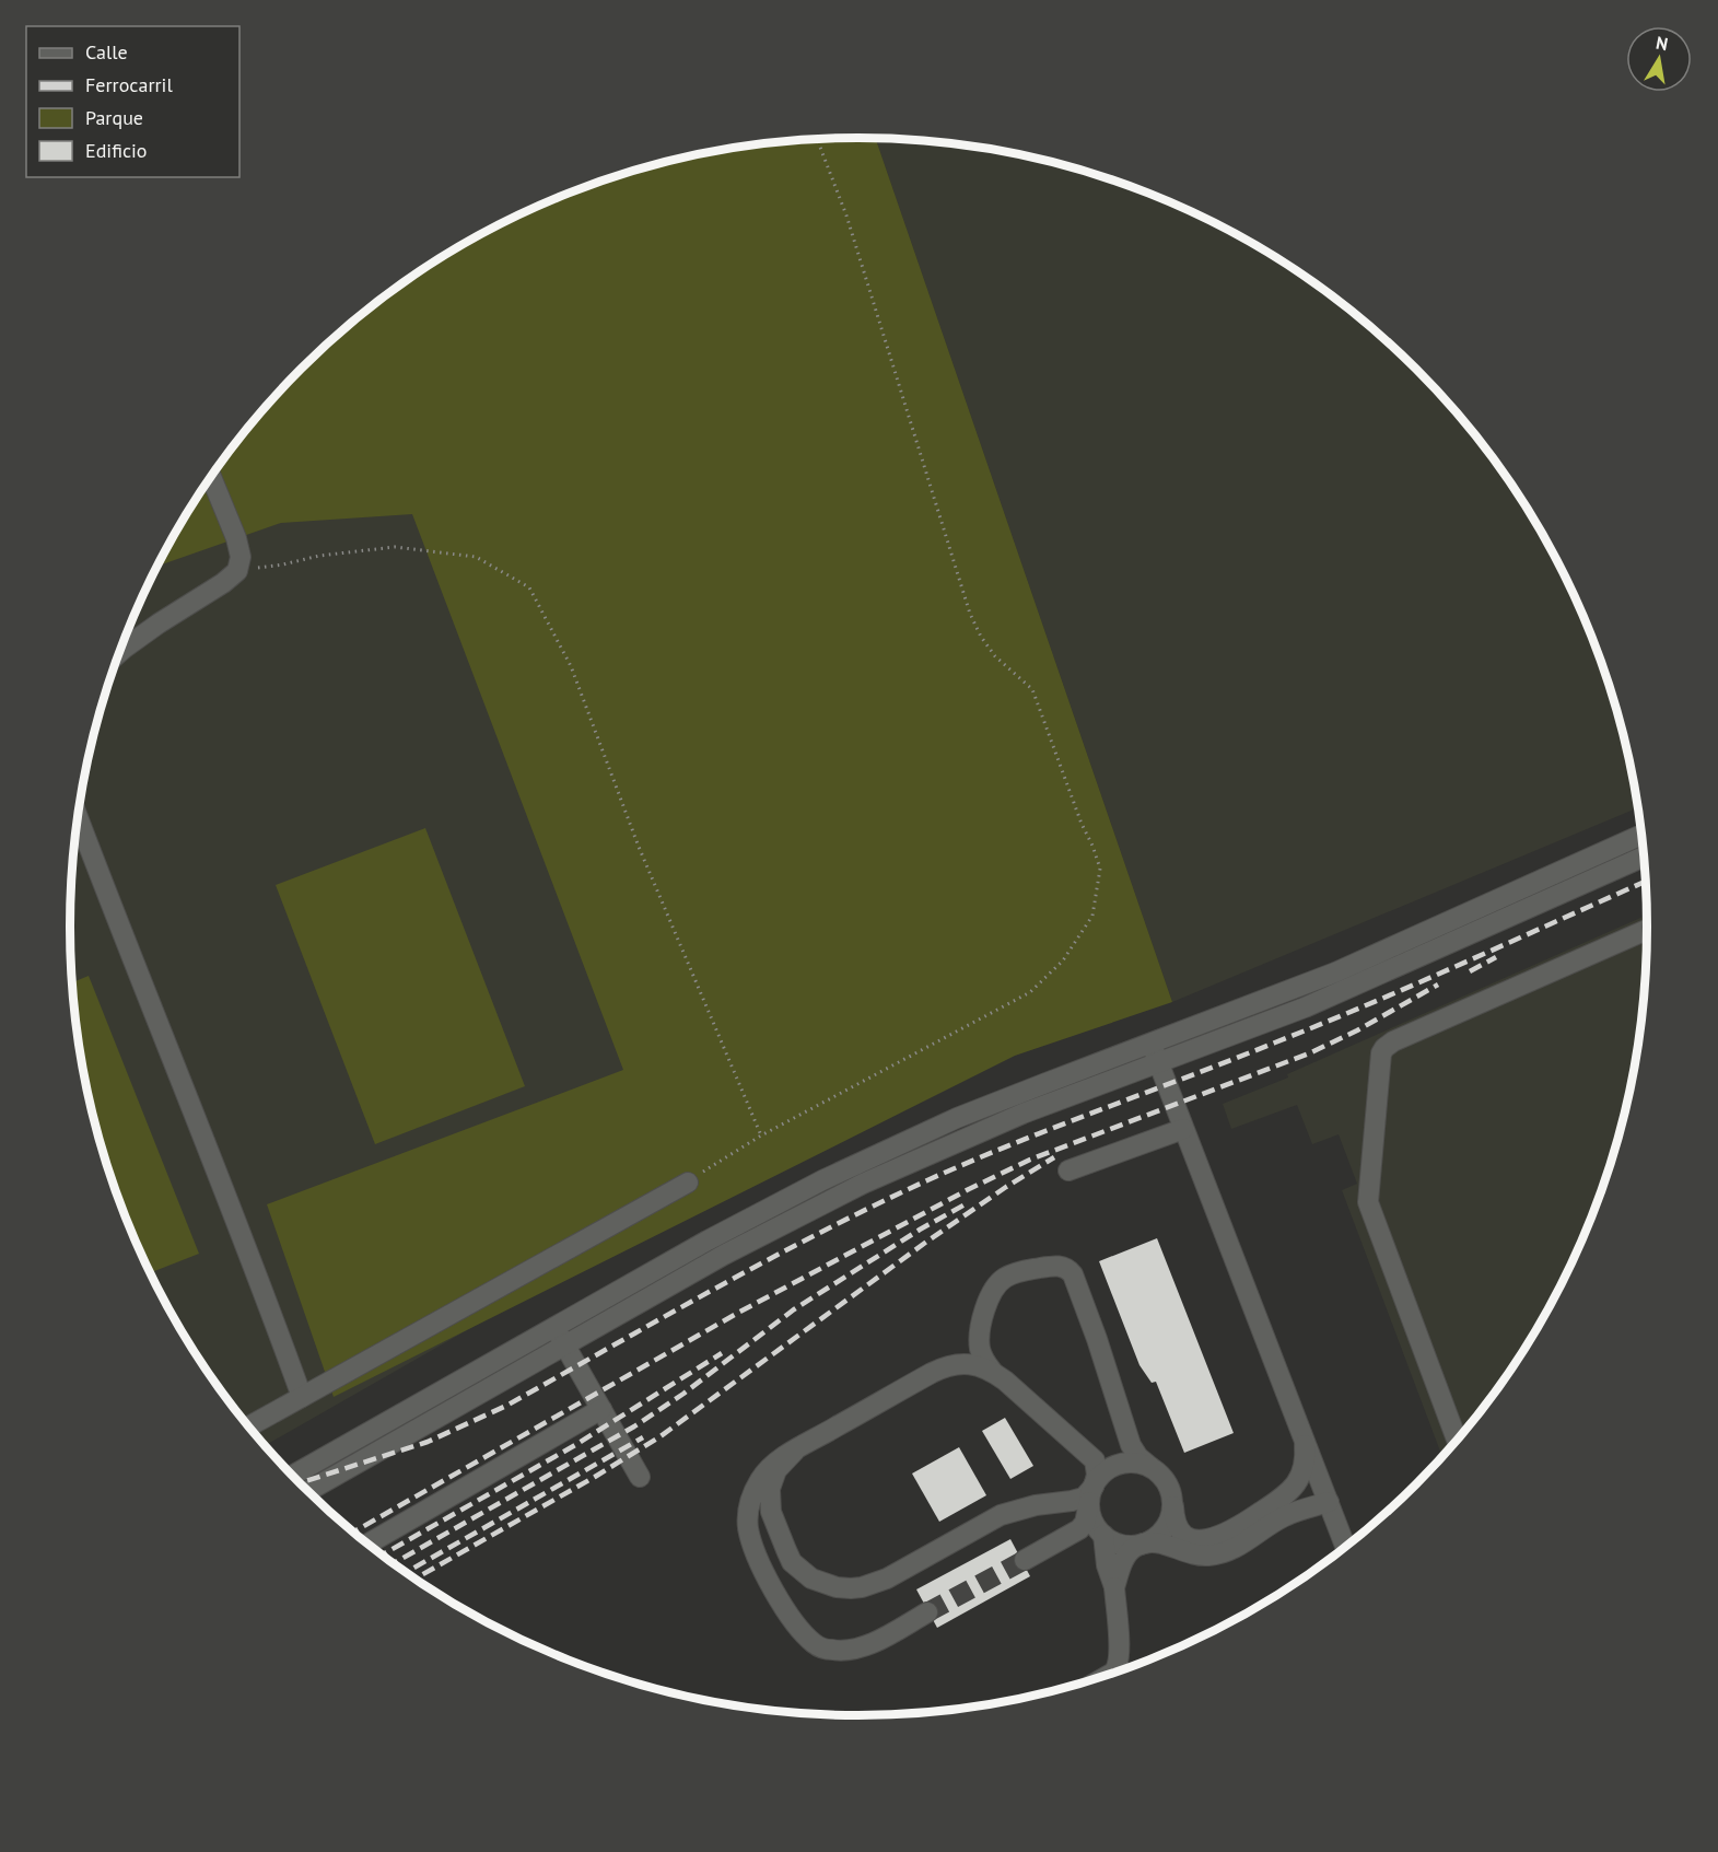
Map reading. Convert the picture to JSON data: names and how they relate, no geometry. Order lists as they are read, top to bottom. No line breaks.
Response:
{"legend":["Calle","Ferrocarril","Parque","Edificio"],"north":"top"}
